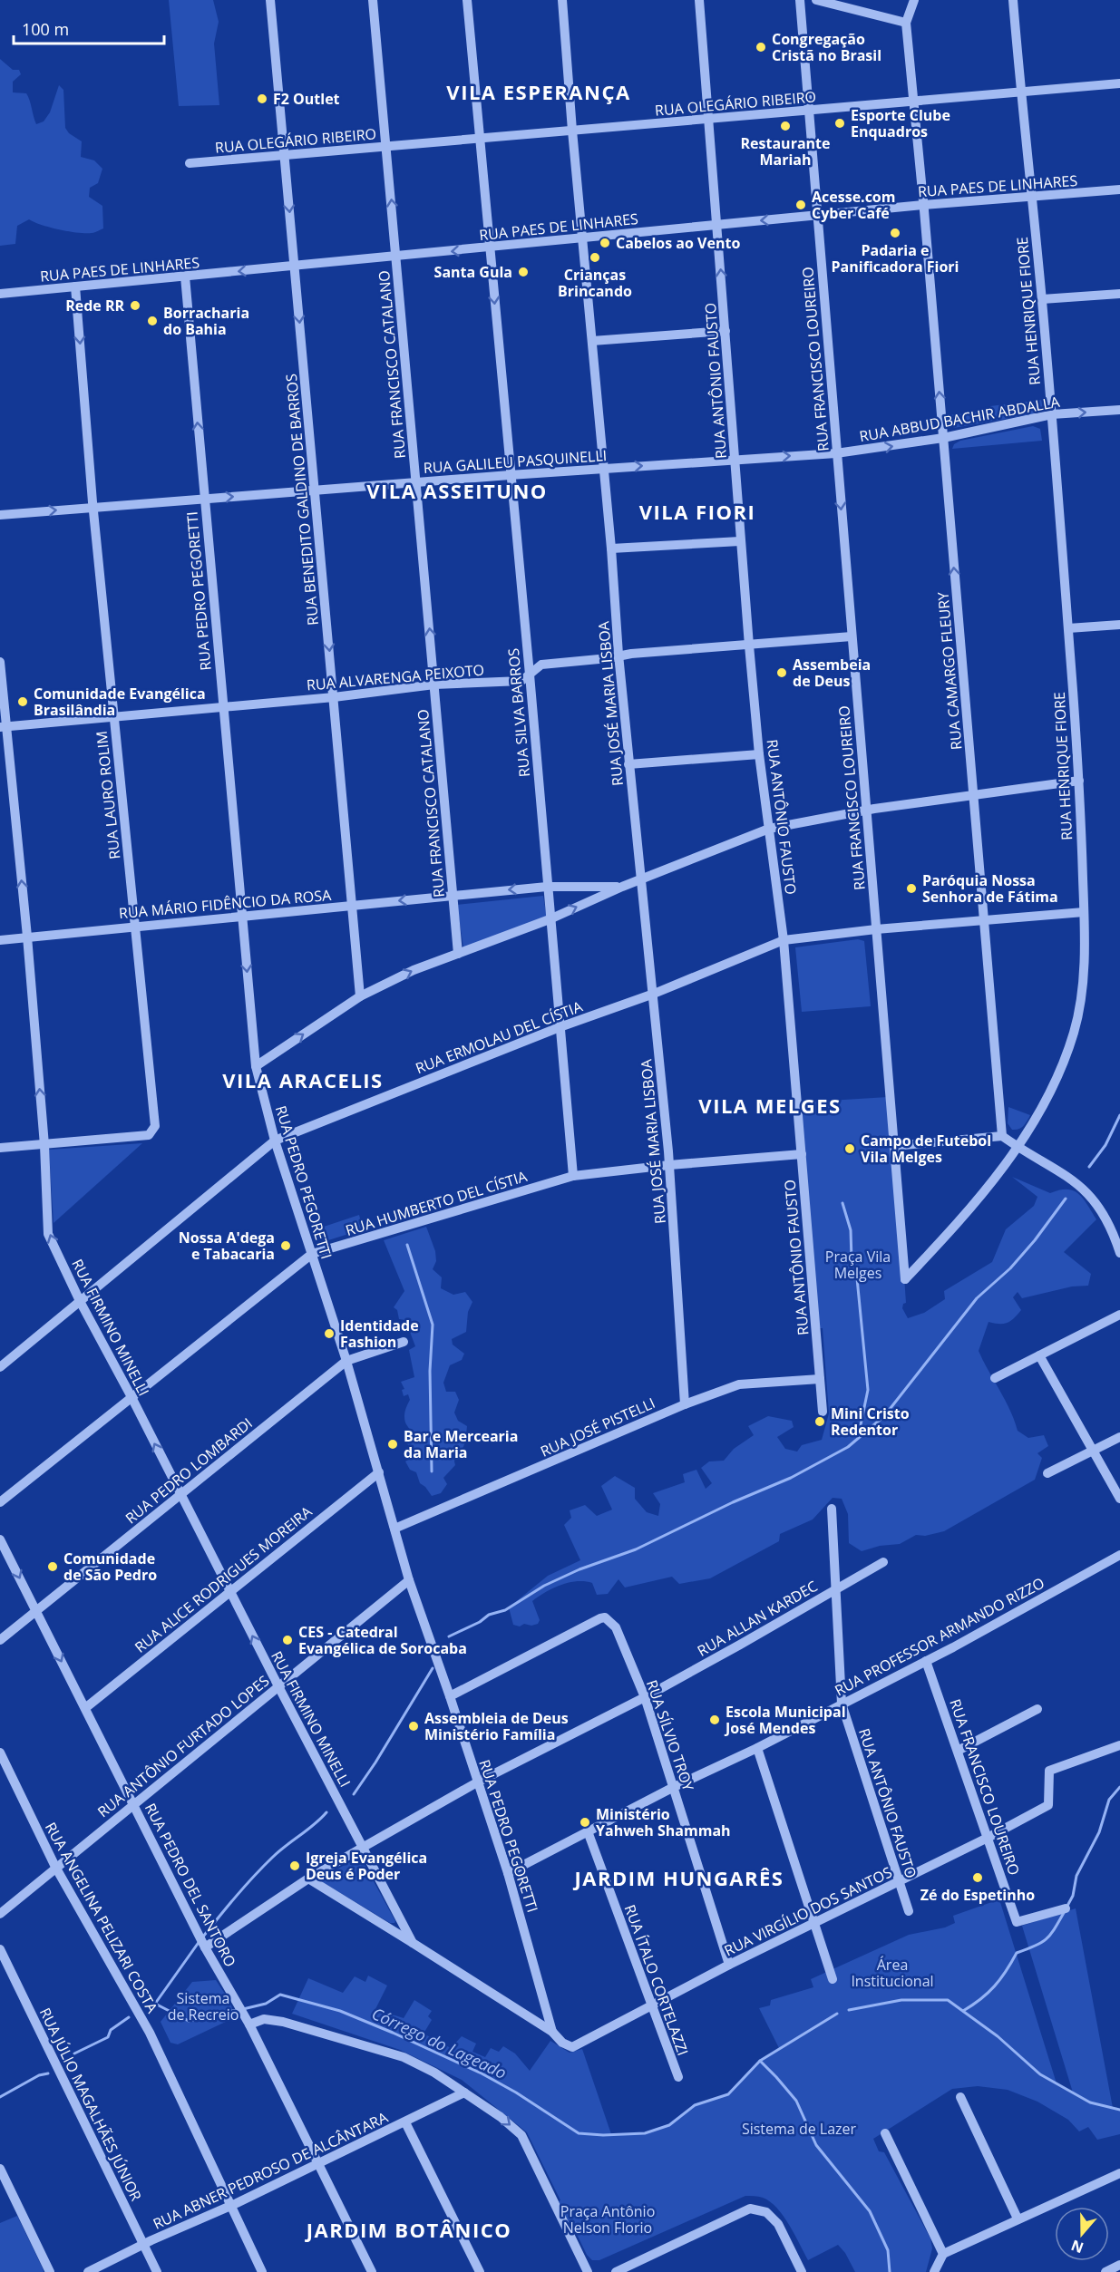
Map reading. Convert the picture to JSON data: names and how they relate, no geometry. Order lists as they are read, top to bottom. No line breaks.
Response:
{"streets":{"street":["RUA OLEGÁRIO RIBEIRO","RUA PAES DE LINHARES","RUA HENRIQUE FIORE","RUA FRANCISCO LOUREIRO","RUA FRANCISCO CATALANO","RUA ANTÔNIO FAUSTO","RUA ABBUD BACHIR ABDALLA","RUA GALILEU PASQUINELLI","RUA BENEDITO GALDINO DE BARROS","RUA PEDRO PEGORETTI","RUA CAMARGO FLEURY","RUA ALVARENGA PEIXOTO","RUA JOSÉ MARIA LISBOA","RUA SILVA BARROS","RUA LAURO ROLIM","RUA MÁRIO FIDÊNCIO DA ROSA","RUA ERMOLAU DEL CÍSTIA","RUA HUMBERTO DEL CÍSTIA","RUA FIRMINO MINELLI","RUA JOSÉ PISTELLI","RUA PEDRO LOMBARDI","RUA ALICE RODRIGUES MOREIRA","RUA ALLAN KARDEC","RUA PROFESSOR ARMANDO RIZZO","RUA SÍLVIO TROY","RUA ANTÔNIO FURTADO LOPES","RUA PEDRO DEL SANTORO","RUA VIRGÍLIO DOS SANTOS","RUA ANGELINA PELIZARI COSTA","RUA ÍTALO CORTELAZZI","RUA JÚLIO MAGALHÃES JÚNIOR","RUA ABNER PEDROSO DE ALCÂNTARA"]},"crossings":[["RUA OLEGÁRIO RIBEIRO","RUA HENRIQUE FIORE"],["RUA OLEGÁRIO RIBEIRO","RUA FRANCISCO LOUREIRO"],["RUA OLEGÁRIO RIBEIRO","RUA FRANCISCO CATALANO"],["RUA OLEGÁRIO RIBEIRO","RUA ANTÔNIO FAUSTO"],["RUA OLEGÁRIO RIBEIRO","RUA BENEDITO GALDINO DE BARROS"],["RUA OLEGÁRIO RIBEIRO","RUA CAMARGO FLEURY"],["RUA OLEGÁRIO RIBEIRO","RUA JOSÉ MARIA LISBOA"],["RUA OLEGÁRIO RIBEIRO","RUA SILVA BARROS"],["RUA PAES DE LINHARES","RUA HENRIQUE FIORE"],["RUA PAES DE LINHARES","RUA FRANCISCO LOUREIRO"],["RUA PAES DE LINHARES","RUA FRANCISCO CATALANO"],["RUA PAES DE LINHARES","RUA ANTÔNIO FAUSTO"],["RUA PAES DE LINHARES","RUA BENEDITO GALDINO DE BARROS"],["RUA PAES DE LINHARES","RUA PEDRO PEGORETTI"],["RUA PAES DE LINHARES","RUA CAMARGO FLEURY"],["RUA PAES DE LINHARES","RUA JOSÉ MARIA LISBOA"],["RUA PAES DE LINHARES","RUA SILVA BARROS"],["RUA PAES DE LINHARES","RUA LAURO ROLIM"],["RUA HENRIQUE FIORE","RUA FRANCISCO LOUREIRO"],["RUA HENRIQUE FIORE","RUA ABBUD BACHIR ABDALLA"],["RUA HENRIQUE FIORE","RUA ERMOLAU DEL CÍSTIA"],["RUA FRANCISCO LOUREIRO","RUA ABBUD BACHIR ABDALLA"],["RUA FRANCISCO LOUREIRO","RUA GALILEU PASQUINELLI"],["RUA FRANCISCO LOUREIRO","RUA ALVARENGA PEIXOTO"],["RUA FRANCISCO LOUREIRO","RUA ERMOLAU DEL CÍSTIA"],["RUA FRANCISCO LOUREIRO","RUA PROFESSOR ARMANDO RIZZO"],["RUA FRANCISCO LOUREIRO","RUA VIRGÍLIO DOS SANTOS"],["RUA FRANCISCO CATALANO","RUA GALILEU PASQUINELLI"],["RUA FRANCISCO CATALANO","RUA ALVARENGA PEIXOTO"],["RUA FRANCISCO CATALANO","RUA MÁRIO FIDÊNCIO DA ROSA"],["RUA ANTÔNIO FAUSTO","RUA GALILEU PASQUINELLI"],["RUA ANTÔNIO FAUSTO","RUA ALVARENGA PEIXOTO"],["RUA ANTÔNIO FAUSTO","RUA ERMOLAU DEL CÍSTIA"],["RUA ANTÔNIO FAUSTO","RUA HUMBERTO DEL CÍSTIA"],["RUA ANTÔNIO FAUSTO","RUA JOSÉ PISTELLI"],["RUA ANTÔNIO FAUSTO","RUA ALLAN KARDEC"],["RUA ANTÔNIO FAUSTO","RUA PROFESSOR ARMANDO RIZZO"],["RUA ANTÔNIO FAUSTO","RUA VIRGÍLIO DOS SANTOS"],["RUA ABBUD BACHIR ABDALLA","RUA GALILEU PASQUINELLI"],["RUA ABBUD BACHIR ABDALLA","RUA CAMARGO FLEURY"],["RUA GALILEU PASQUINELLI","RUA BENEDITO GALDINO DE BARROS"],["RUA GALILEU PASQUINELLI","RUA PEDRO PEGORETTI"],["RUA GALILEU PASQUINELLI","RUA JOSÉ MARIA LISBOA"],["RUA GALILEU PASQUINELLI","RUA SILVA BARROS"],["RUA GALILEU PASQUINELLI","RUA LAURO ROLIM"],["RUA BENEDITO GALDINO DE BARROS","RUA ALVARENGA PEIXOTO"],["RUA BENEDITO GALDINO DE BARROS","RUA MÁRIO FIDÊNCIO DA ROSA"],["RUA PEDRO PEGORETTI","RUA ALVARENGA PEIXOTO"],["RUA PEDRO PEGORETTI","RUA MÁRIO FIDÊNCIO DA ROSA"],["RUA PEDRO PEGORETTI","RUA ERMOLAU DEL CÍSTIA"],["RUA PEDRO PEGORETTI","RUA HUMBERTO DEL CÍSTIA"],["RUA PEDRO PEGORETTI","RUA JOSÉ PISTELLI"],["RUA PEDRO PEGORETTI","RUA PEDRO LOMBARDI"],["RUA PEDRO PEGORETTI","RUA ALICE RODRIGUES MOREIRA"],["RUA PEDRO PEGORETTI","RUA ALLAN KARDEC"],["RUA PEDRO PEGORETTI","RUA PROFESSOR ARMANDO RIZZO"],["RUA PEDRO PEGORETTI","RUA SÍLVIO TROY"],["RUA PEDRO PEGORETTI","RUA ANTÔNIO FURTADO LOPES"],["RUA PEDRO PEGORETTI","RUA VIRGÍLIO DOS SANTOS"],["RUA CAMARGO FLEURY","RUA ERMOLAU DEL CÍSTIA"],["RUA ALVARENGA PEIXOTO","RUA JOSÉ MARIA LISBOA"],["RUA ALVARENGA PEIXOTO","RUA SILVA BARROS"],["RUA ALVARENGA PEIXOTO","RUA LAURO ROLIM"],["RUA ALVARENGA PEIXOTO","RUA FIRMINO MINELLI"],["RUA JOSÉ MARIA LISBOA","RUA ERMOLAU DEL CÍSTIA"],["RUA JOSÉ MARIA LISBOA","RUA HUMBERTO DEL CÍSTIA"],["RUA JOSÉ MARIA LISBOA","RUA JOSÉ PISTELLI"],["RUA SILVA BARROS","RUA MÁRIO FIDÊNCIO DA ROSA"],["RUA SILVA BARROS","RUA ERMOLAU DEL CÍSTIA"],["RUA SILVA BARROS","RUA HUMBERTO DEL CÍSTIA"],["RUA LAURO ROLIM","RUA MÁRIO FIDÊNCIO DA ROSA"],["RUA LAURO ROLIM","RUA FIRMINO MINELLI"],["RUA MÁRIO FIDÊNCIO DA ROSA","RUA FIRMINO MINELLI"],["RUA ERMOLAU DEL CÍSTIA","RUA FIRMINO MINELLI"],["RUA HUMBERTO DEL CÍSTIA","RUA FIRMINO MINELLI"],["RUA FIRMINO MINELLI","RUA PEDRO LOMBARDI"],["RUA FIRMINO MINELLI","RUA ALICE RODRIGUES MOREIRA"],["RUA FIRMINO MINELLI","RUA ALLAN KARDEC"],["RUA FIRMINO MINELLI","RUA ANTÔNIO FURTADO LOPES"],["RUA PEDRO LOMBARDI","RUA PEDRO DEL SANTORO"],["RUA ALICE RODRIGUES MOREIRA","RUA PEDRO DEL SANTORO"],["RUA ALLAN KARDEC","RUA SÍLVIO TROY"],["RUA ALLAN KARDEC","RUA PEDRO DEL SANTORO"],["RUA PROFESSOR ARMANDO RIZZO","RUA SÍLVIO TROY"],["RUA PROFESSOR ARMANDO RIZZO","RUA ÍTALO CORTELAZZI"],["RUA SÍLVIO TROY","RUA VIRGÍLIO DOS SANTOS"],["RUA ANTÔNIO FURTADO LOPES","RUA PEDRO DEL SANTORO"],["RUA ANTÔNIO FURTADO LOPES","RUA ANGELINA PELIZARI COSTA"],["RUA PEDRO DEL SANTORO","RUA ABNER PEDROSO DE ALCÂNTARA"],["RUA VIRGÍLIO DOS SANTOS","RUA ÍTALO CORTELAZZI"],["RUA ANGELINA PELIZARI COSTA","RUA ABNER PEDROSO DE ALCÂNTARA"],["RUA JÚLIO MAGALHÃES JÚNIOR","RUA ABNER PEDROSO DE ALCÂNTARA"]],"one_way":["RUA ABBUD BACHIR ABDALLA","RUA GALILEU PASQUINELLI","RUA BENEDITO GALDINO DE BARROS","RUA CAMARGO FLEURY","RUA FIRMINO MINELLI"],"districts":["VILA ESPERANÇA","VILA ASSEITUNO","VILA FIORI","VILA ARACELIS","VILA MELGES","JARDIM HUNGARÊS","JARDIM BOTÂNICO"],"water":["Córrego do Lageado"],"parks":["Praça Vila Melges","Área Institucional","Sistema de Recreio","Sistema de Lazer","Praça Antônio Nelson Florio"],"places":["Congregação Cristã no Brasil","F2 Outlet","Esporte Clube Enquadros","Restaurante Mariah","Acesse.com Cyber Café","Padaria e Panificadora Fiori","Cabelos ao Vento","Crianças Brincando","Santa Gula","Rede RR","Borracharia do Bahia","Assembeia de Deus","Comunidade Evangélica Brasilândia","Paróquia Nossa Senhora de Fátima","Campo de Futebol Vila Melges","Nossa A'dega e Tabacaria","Identidade Fashion","Mini Cristo Redentor","Bar e Mercearia da Maria","Comunidade de São Pedro","CES - Catedral Evangélica de Sorocaba","Escola Municipal José Mendes","Assembleia de Deus Ministério Família","Ministério Yahweh Shammah","Igreja Evangélica Deus é Poder","Zé do Espetinho"],"scale_bar":"100 m","north":"bottom"}
